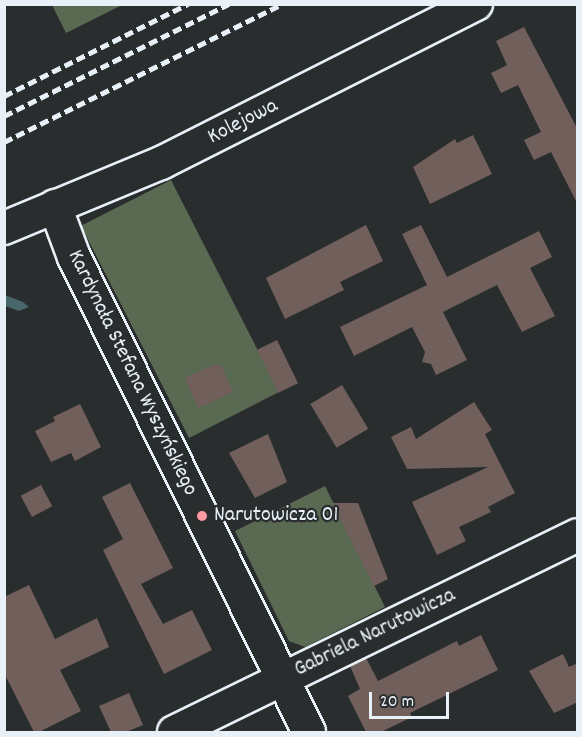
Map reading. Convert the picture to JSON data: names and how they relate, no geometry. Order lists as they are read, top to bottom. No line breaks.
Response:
{"streets":{"street":["Kolejowa","Kardynała Stefana Wyszyńskiego","Gabriela Narutowicza"]},"crossings":[["Kolejowa","Kardynała Stefana Wyszyńskiego"],["Kardynała Stefana Wyszyńskiego","Gabriela Narutowicza"]],"places":["Narutowicza 01"],"scale_bar":"20 m"}
